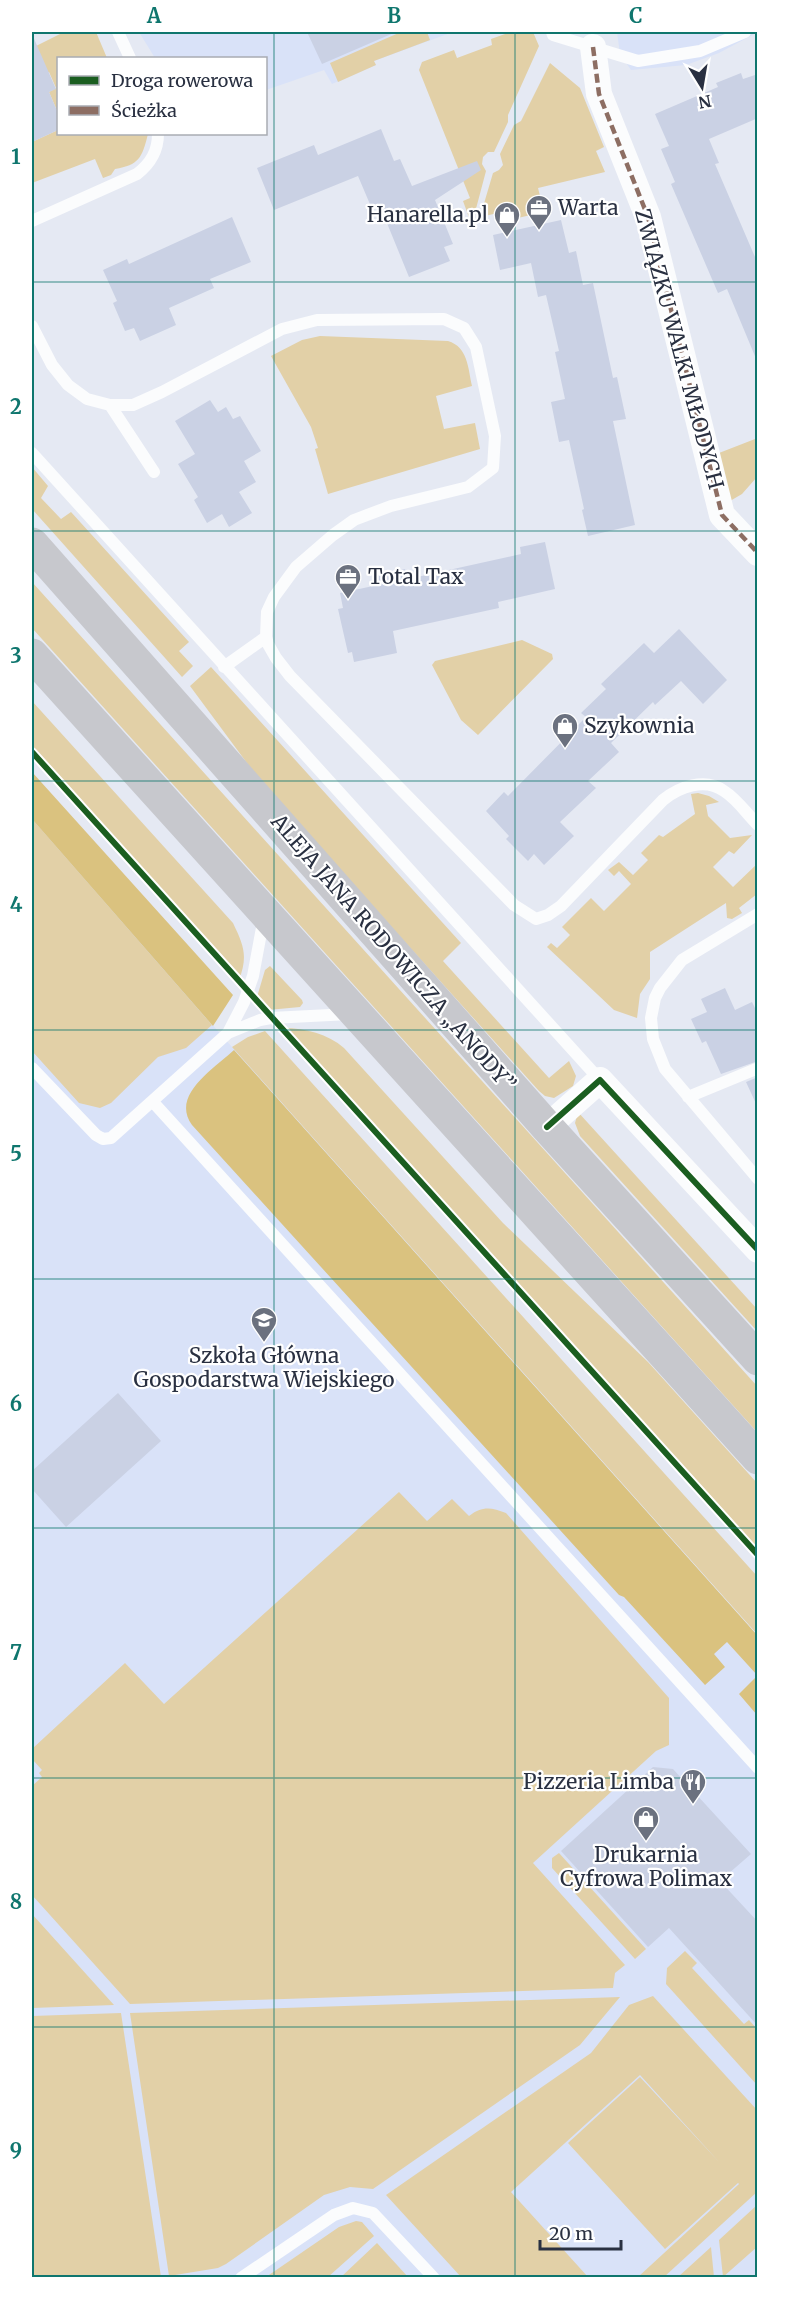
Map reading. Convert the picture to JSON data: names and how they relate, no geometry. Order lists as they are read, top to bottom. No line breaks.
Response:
{"streets":{"main road":["ALEJA JANA RODOWICZA „ANODY”"],"street":["ZWIĄZKU WALKI MŁODYCH"]},"places":{"office":["Warta","Total Tax"],"shop":["Hanarella.pl","Szykownia","Drukarnia Cyfrowa Polimax"],"school or university":["Szkoła Główna Gospodarstwa Wiejskiego"],"restaurant":["Pizzeria Limba"]},"legend":["Droga rowerowa","Ścieżka"],"scale_bar":"20 m","north":"bottom","grid":{"columns":["A","B","C"],"rows":["1","2","3","4","5","6","7","8","9"]}}
